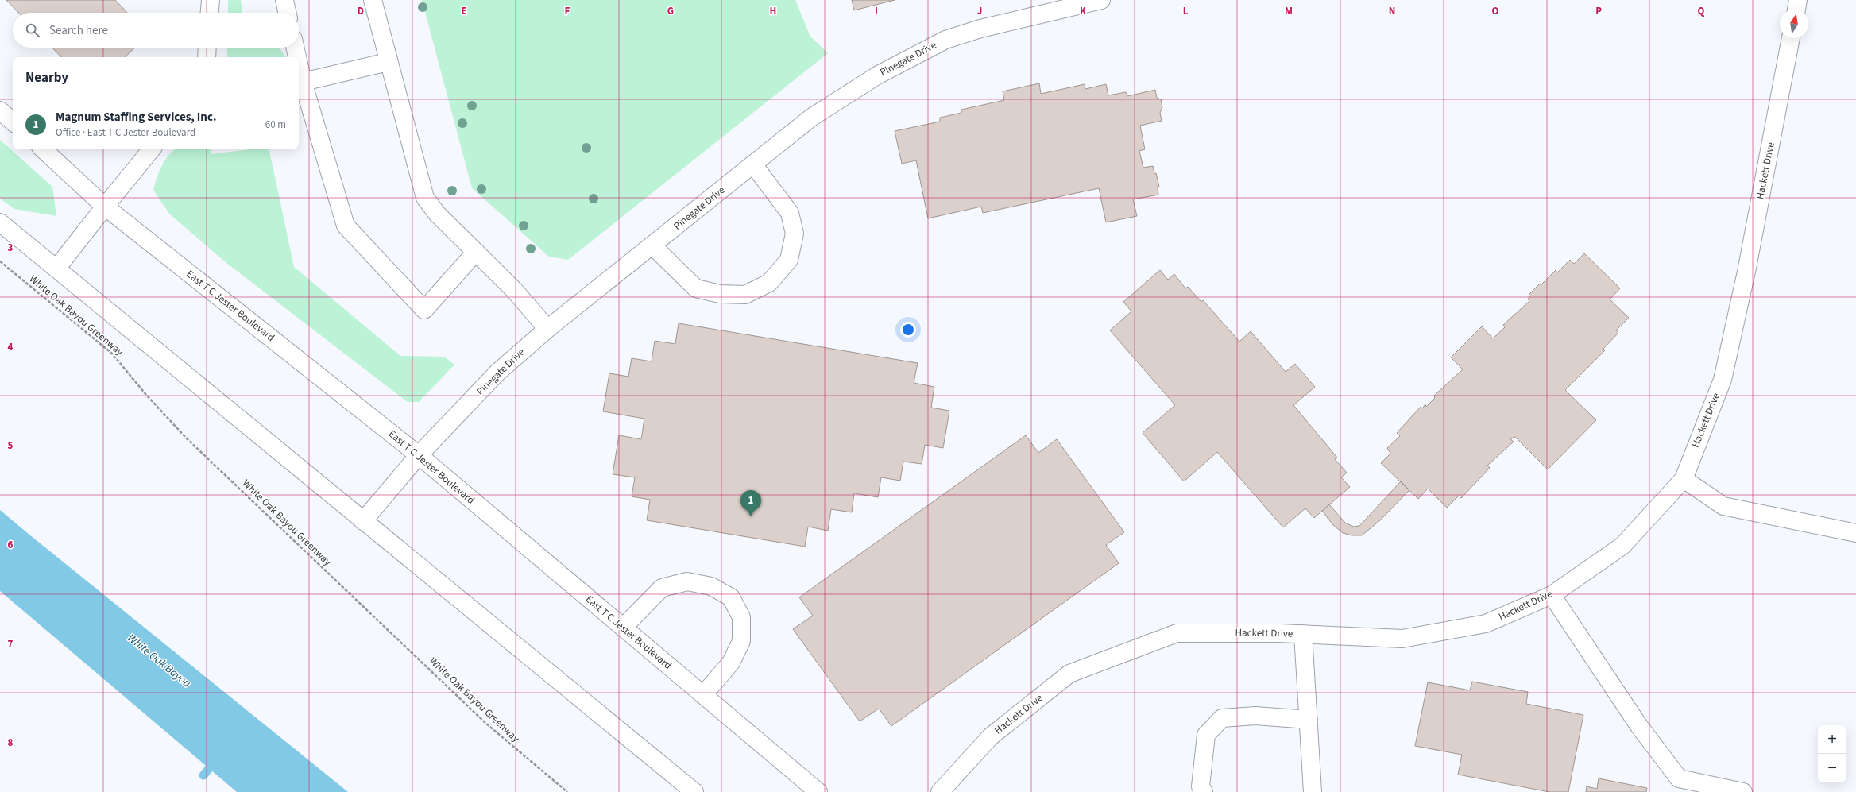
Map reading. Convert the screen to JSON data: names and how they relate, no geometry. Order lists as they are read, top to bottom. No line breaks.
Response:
{"streets":{"street":["Pinegate Drive","Hackett Drive","East T C Jester Boulevard"],"path":["White Oak Bayou Greenway"]},"crossings":[["Pinegate Drive","East T C Jester Boulevard"]],"water":["White Oak Bayou"],"north":"top","page":{"search":"Search here","heading":"Nearby","list":[{"mark":"1","name":"Magnum Staffing Services, Inc.","note":"Office · East T C Jester Boulevard","value":"60 m"}],"pins":"1","map_buttons":["+","−"]},"grid":{"columns":["D","E","F","G","H","I","J","K","L","M","N","O","P","Q"],"rows":["3","4","5","6","7","8"]}}
